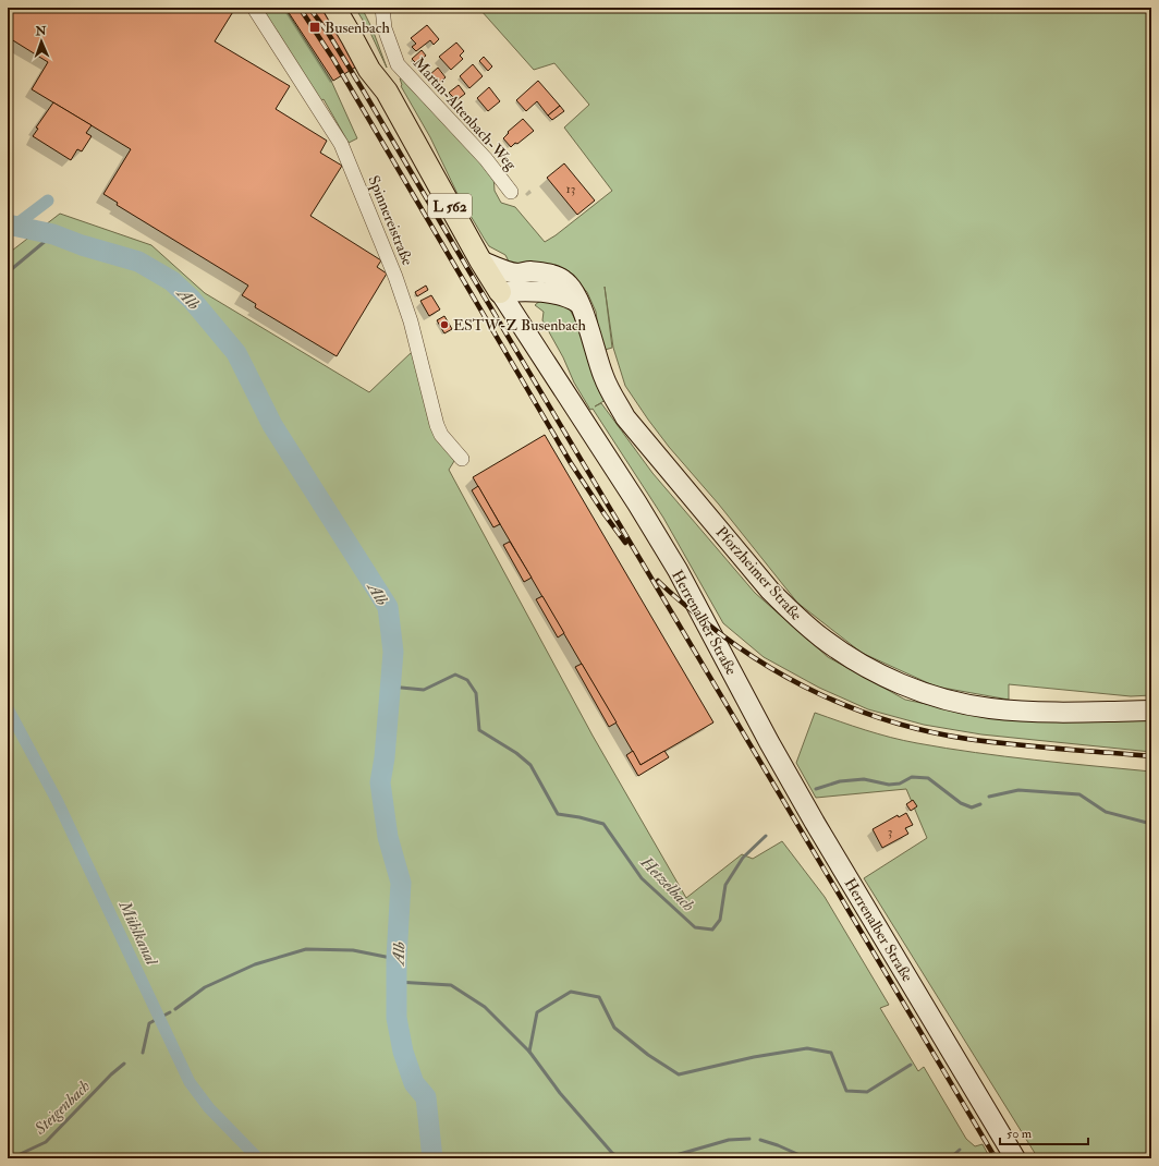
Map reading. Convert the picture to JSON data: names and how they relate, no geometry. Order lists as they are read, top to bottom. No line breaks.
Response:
{"streets":{"main road":["L 562","Pforzheimer Straße","Herrenalber Straße"],"street":["Martin-Altenbach-Weg","Spinnereistraße"]},"water":["Alb","Hetzelbach","Mühlkanal","Steigenbach"],"places":{"transit":["Busenbach"],"other":["ESTW-Z Busenbach"]},"house_numbers":["13","3"],"scale_bar":"50 m","north":"top"}
